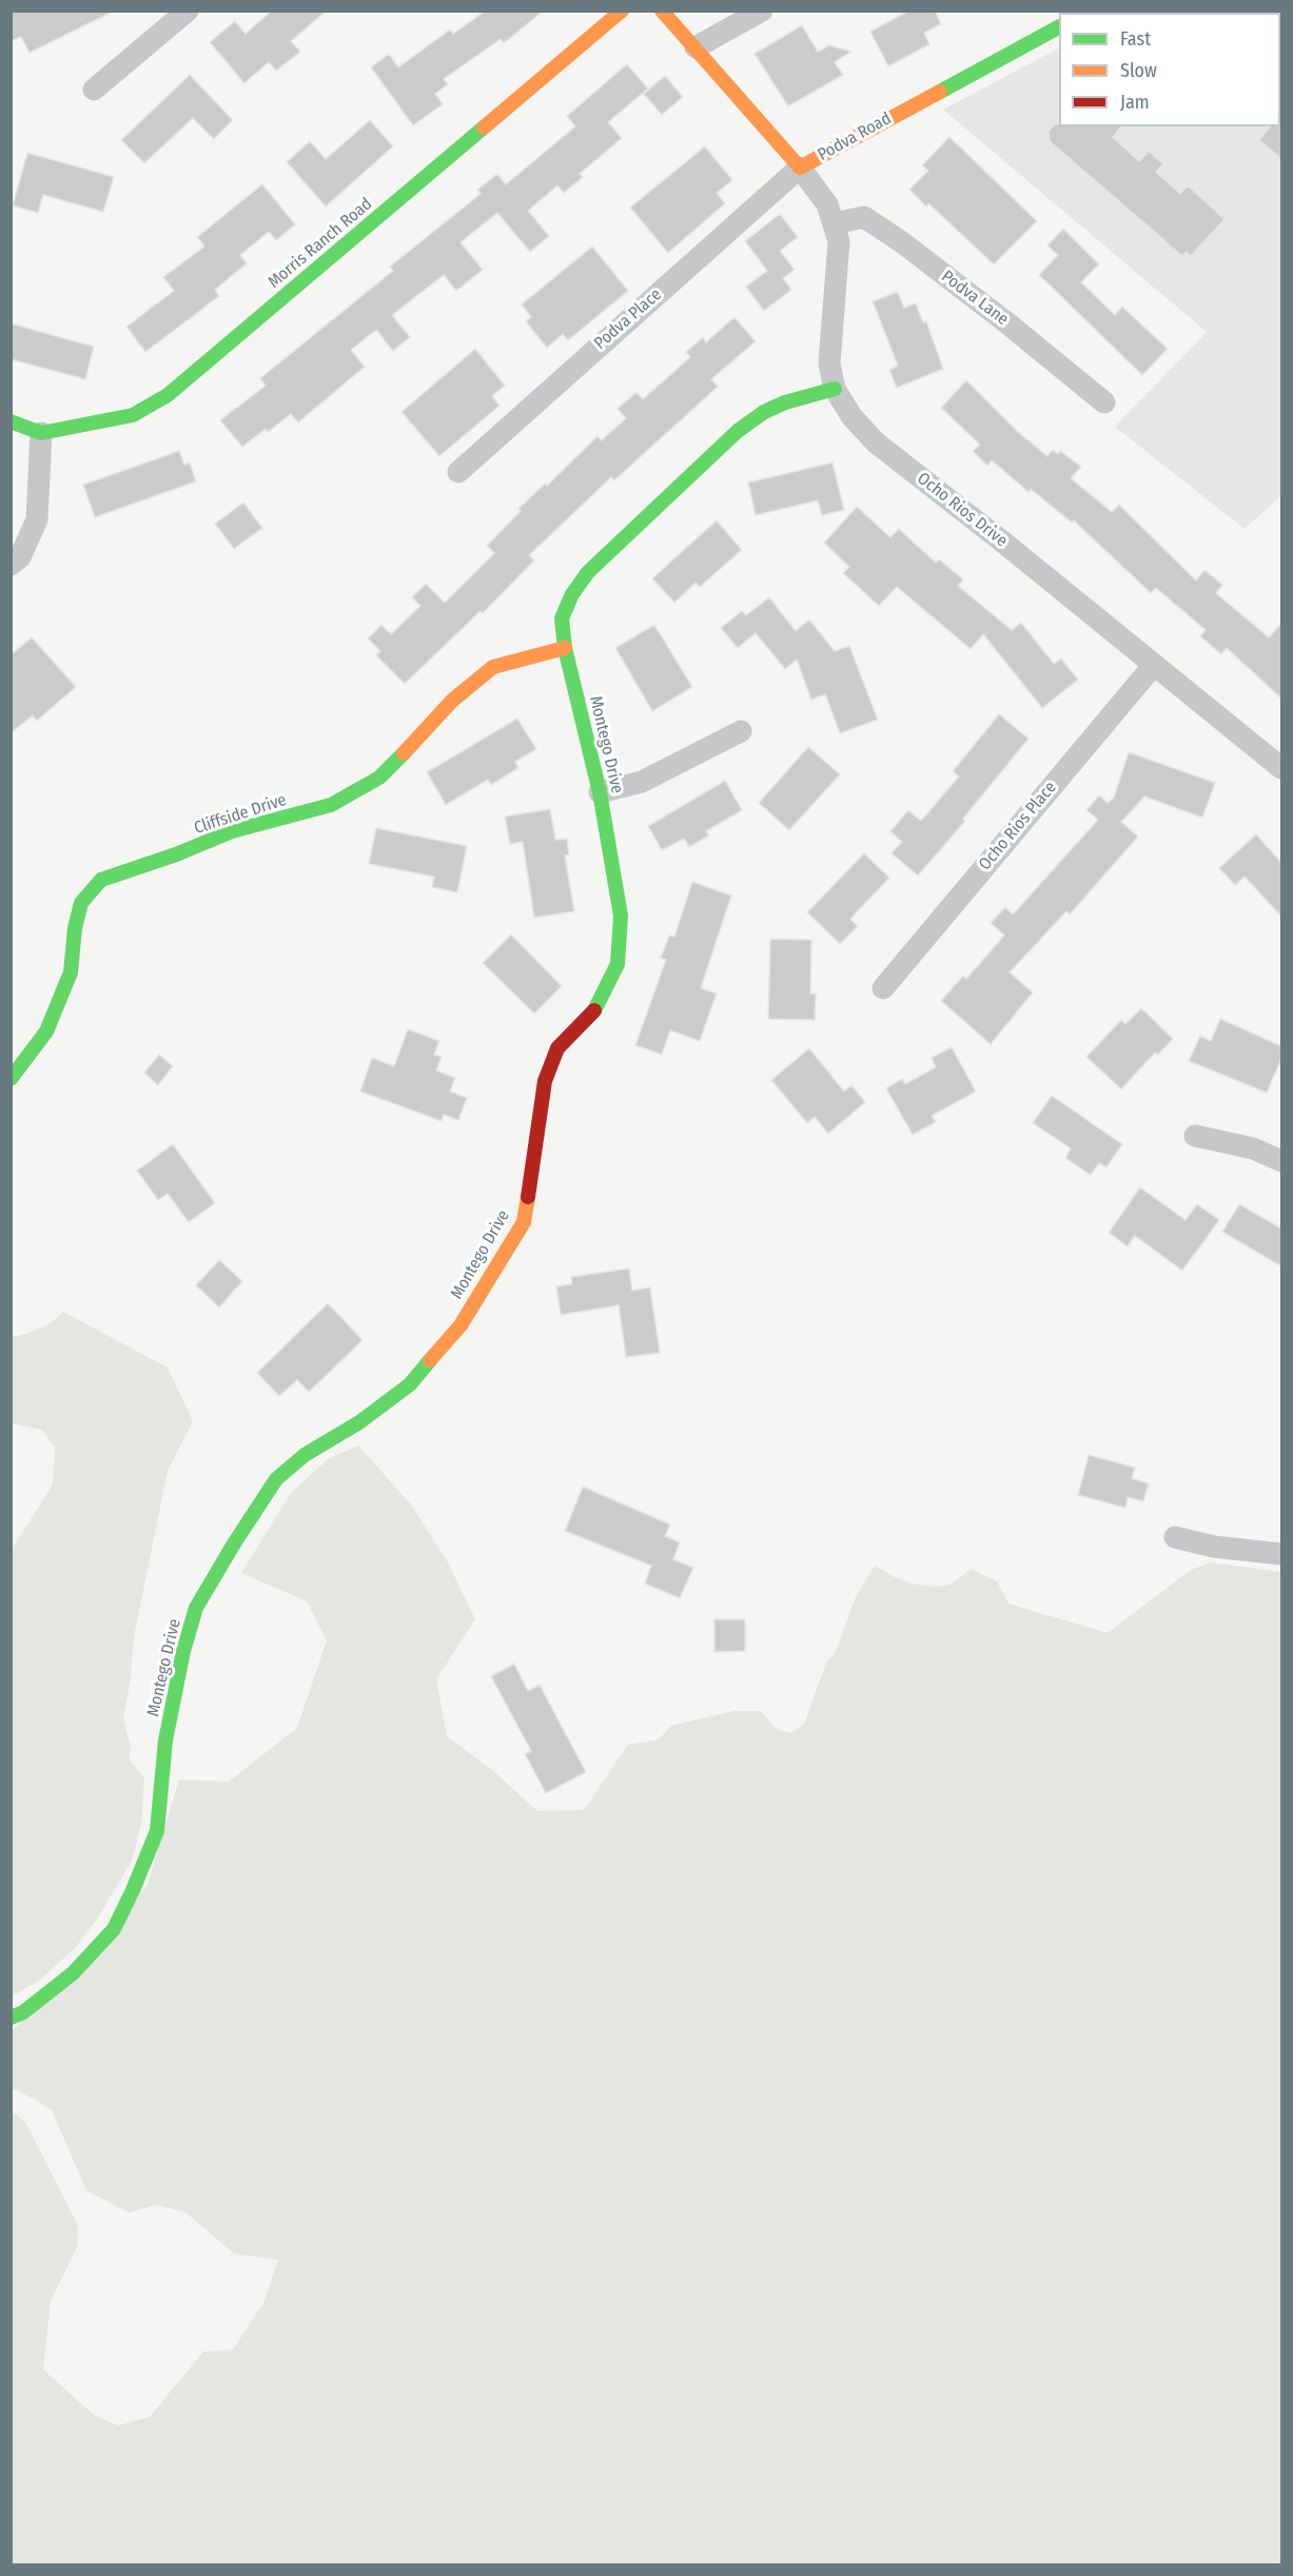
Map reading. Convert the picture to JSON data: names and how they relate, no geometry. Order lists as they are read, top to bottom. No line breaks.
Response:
{"streets":{"street":["Podva Road","Morris Ranch Road","Podva Lane","Podva Place","Ocho Rios Drive","Montego Drive","Cliffside Drive","Ocho Rios Place"]},"crossings":[["Podva Road","Podva Place"],["Podva Road","Ocho Rios Drive"],["Podva Lane","Ocho Rios Drive"],["Podva Place","Ocho Rios Drive"],["Ocho Rios Drive","Montego Drive"],["Ocho Rios Drive","Ocho Rios Place"],["Montego Drive","Cliffside Drive"]],"legend":["Fast","Slow","Jam"]}
